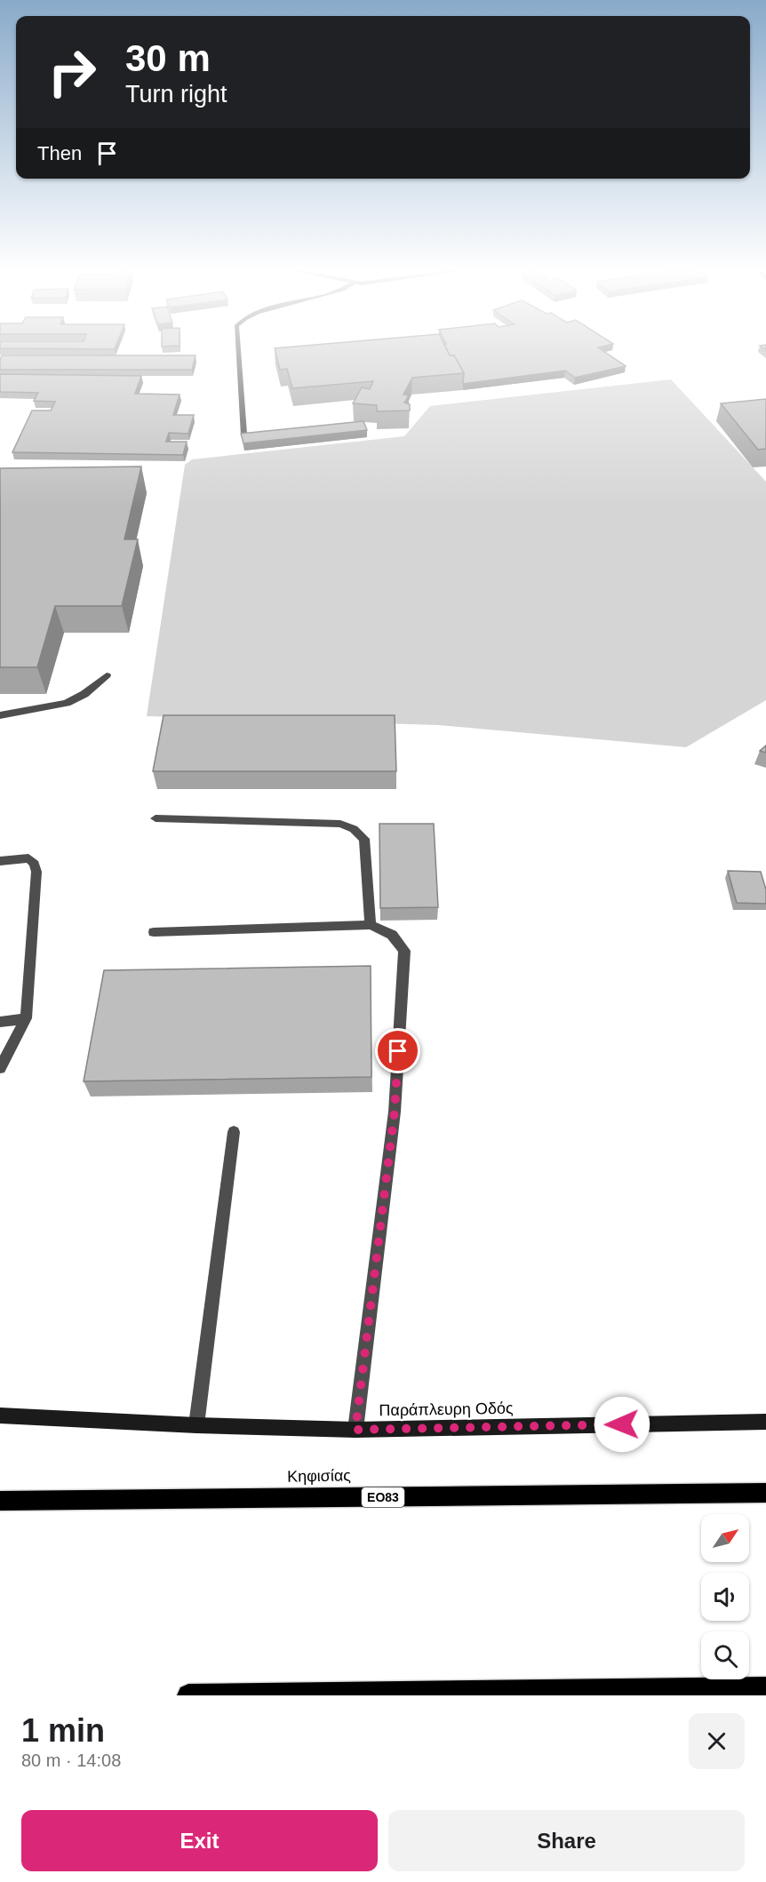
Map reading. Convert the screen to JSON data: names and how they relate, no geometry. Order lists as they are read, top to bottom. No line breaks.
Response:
{"streets":{"main road":["Κηφισίας","ΕΟ83"],"street":["Παράπλευρη Οδός"]},"north":"top right","page":{"turn":["30 m","Turn right"],"then":"Then","heading":["1 min","80 m · 14:08"],"buttons":["Exit","Share"]}}
